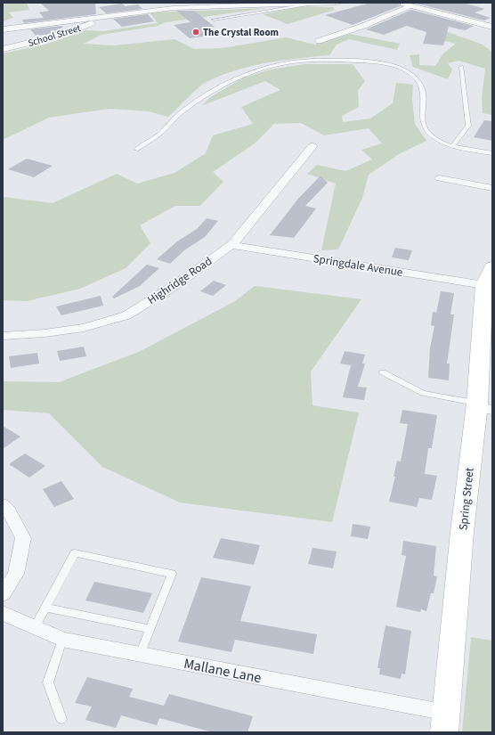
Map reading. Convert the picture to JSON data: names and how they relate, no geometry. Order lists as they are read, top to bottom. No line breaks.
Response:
{"streets":{"main road":["Spring Street"],"street":["School Street","Springdale Avenue","Highridge Road","Mallane Lane"]},"crossings":[["Springdale Avenue","Highridge Road"],["Springdale Avenue","Spring Street"],["Spring Street","Mallane Lane"]],"places":["The Crystal Room"]}
